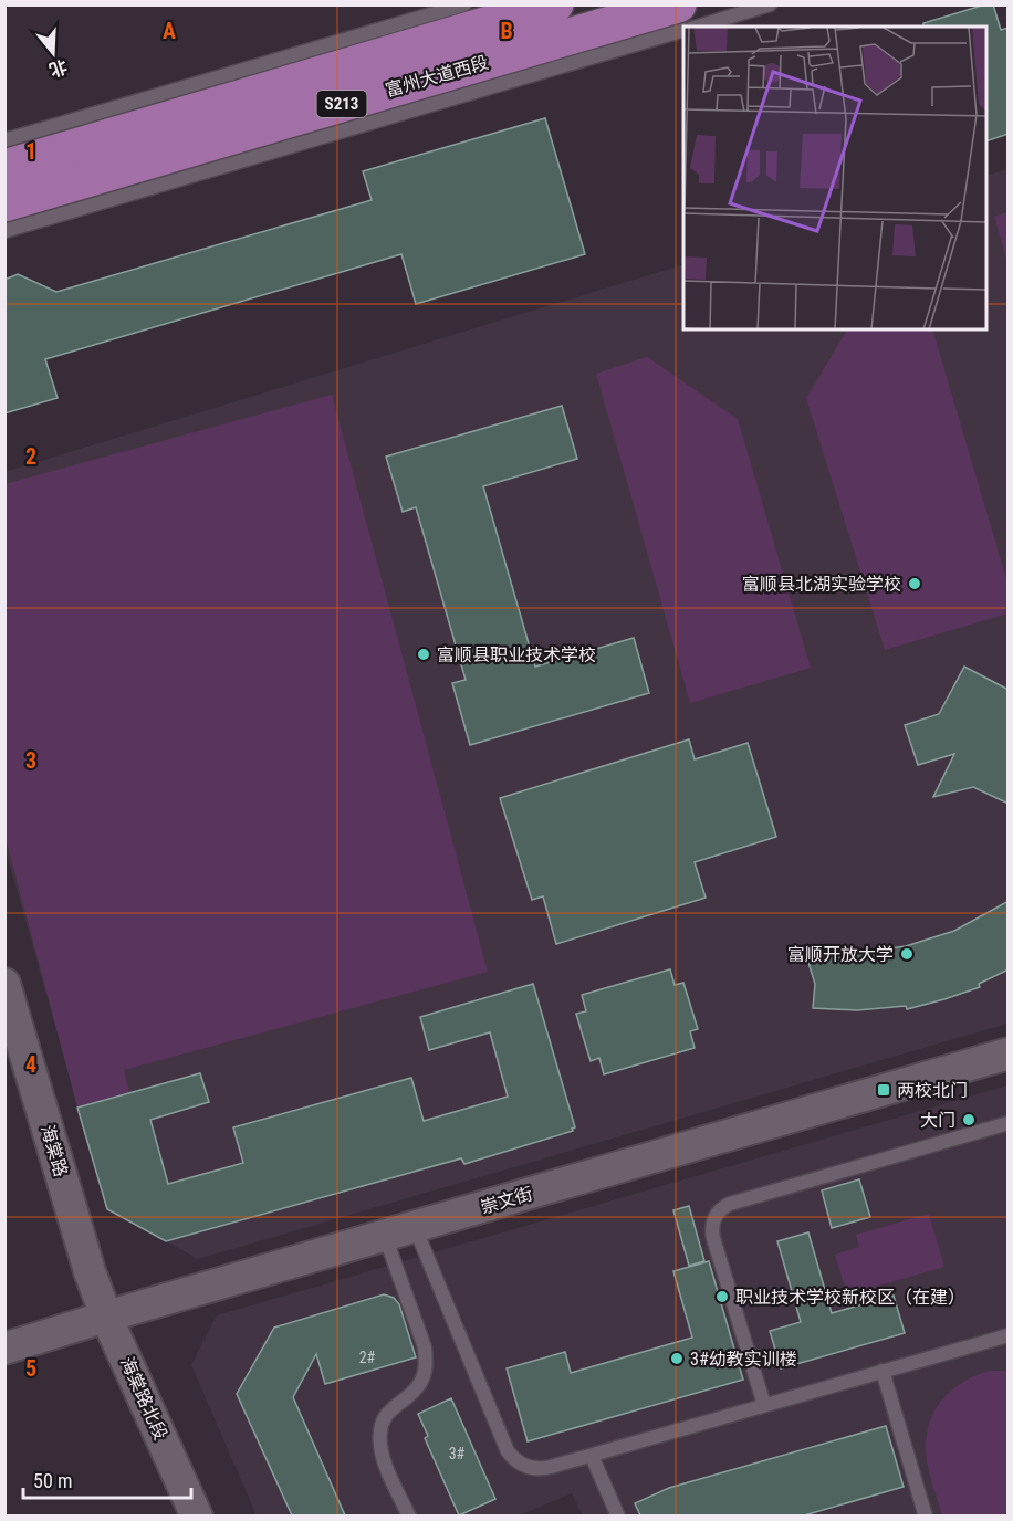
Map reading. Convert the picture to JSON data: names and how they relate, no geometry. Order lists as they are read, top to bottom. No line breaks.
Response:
{"streets":{"main road":["富州大道西段","S213"],"street":["海棠路","崇文街","海棠路北段"]},"crossings":[["海棠路","崇文街"],["海棠路","海棠路北段"],["崇文街","海棠路北段"]],"places":{"other":["富顺县北湖实验学校","富顺县职业技术学校","富顺开放大学","大门","职业技术学校新校区（在建）","3#幼教实训楼"],"transit":["两校北门"]},"house_numbers":["2#","3#"],"scale_bar":"50 m","north":"bottom","grid":{"columns":["A","B"],"rows":["1","2","3","4","5"]}}
